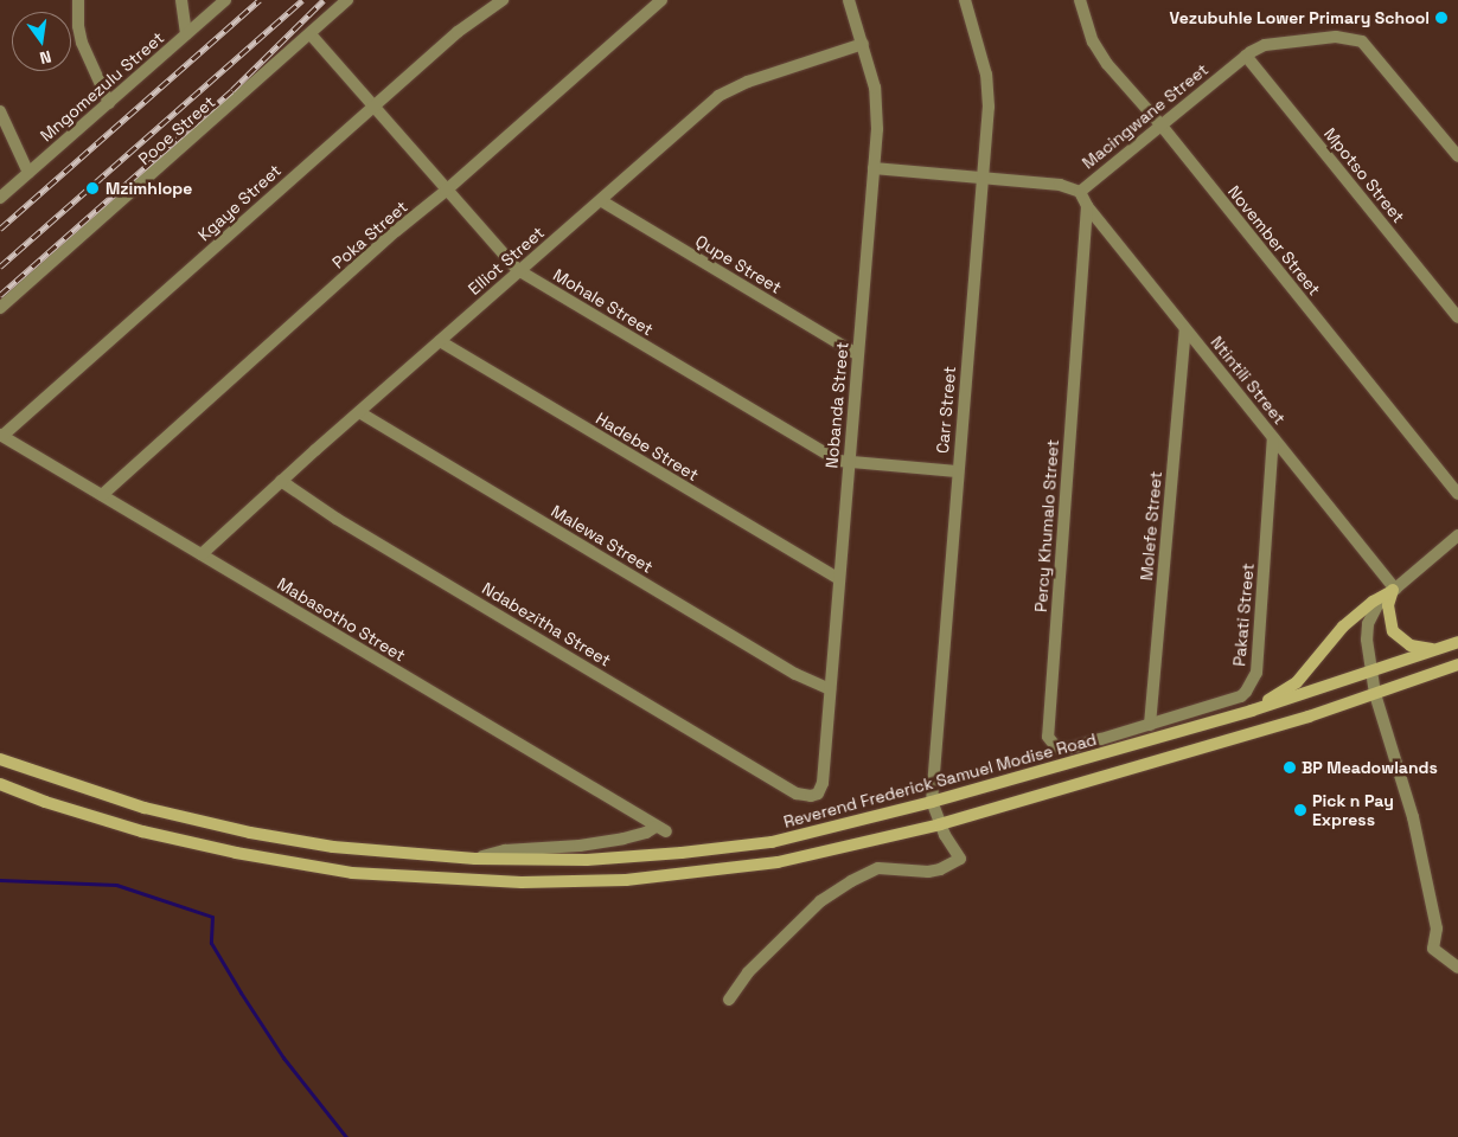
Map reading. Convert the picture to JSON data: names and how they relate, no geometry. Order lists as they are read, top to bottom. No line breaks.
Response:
{"streets":{"main road":["Reverend Frederick Samuel Modise Road"],"street":["Mngomezulu Street","Macingwane Street","Pooe Street","Mpotso Street","Kgaye Street","Poka Street","November Street","Elliot Street","Qupe Street","Mohale Street","Ntintili Street","Nobanda Street","Carr Street","Hadebe Street","Percy Khumalo Street","Molefe Street","Malewa Street","Pakati Street","Mabasotho Street","Ndabezitha Street"]},"crossings":[["Macingwane Street","Mpotso Street"],["Macingwane Street","November Street"],["Macingwane Street","Ntintili Street"],["Macingwane Street","Nobanda Street"],["Macingwane Street","Carr Street"],["Pooe Street","Mohale Street"],["Kgaye Street","Mohale Street"],["Kgaye Street","Mabasotho Street"],["Poka Street","Mohale Street"],["Poka Street","Mabasotho Street"],["Elliot Street","Qupe Street"],["Elliot Street","Mohale Street"],["Elliot Street","Nobanda Street"],["Elliot Street","Hadebe Street"],["Elliot Street","Malewa Street"],["Elliot Street","Mabasotho Street"],["Elliot Street","Ndabezitha Street"],["Qupe Street","Nobanda Street"],["Mohale Street","Nobanda Street"],["Mohale Street","Carr Street"],["Ntintili Street","Percy Khumalo Street"],["Ntintili Street","Molefe Street"],["Ntintili Street","Pakati Street"],["Nobanda Street","Hadebe Street"],["Nobanda Street","Malewa Street"],["Nobanda Street","Ndabezitha Street"],["Carr Street","Reverend Frederick Samuel Modise Road"],["Percy Khumalo Street","Molefe Street"],["Percy Khumalo Street","Pakati Street"],["Molefe Street","Pakati Street"],["Mabasotho Street","Reverend Frederick Samuel Modise Road"]],"places":["Vezubuhle Lower Primary School","Mzimhlope","BP Meadowlands","Pick n Pay Express"],"north":"bottom"}
